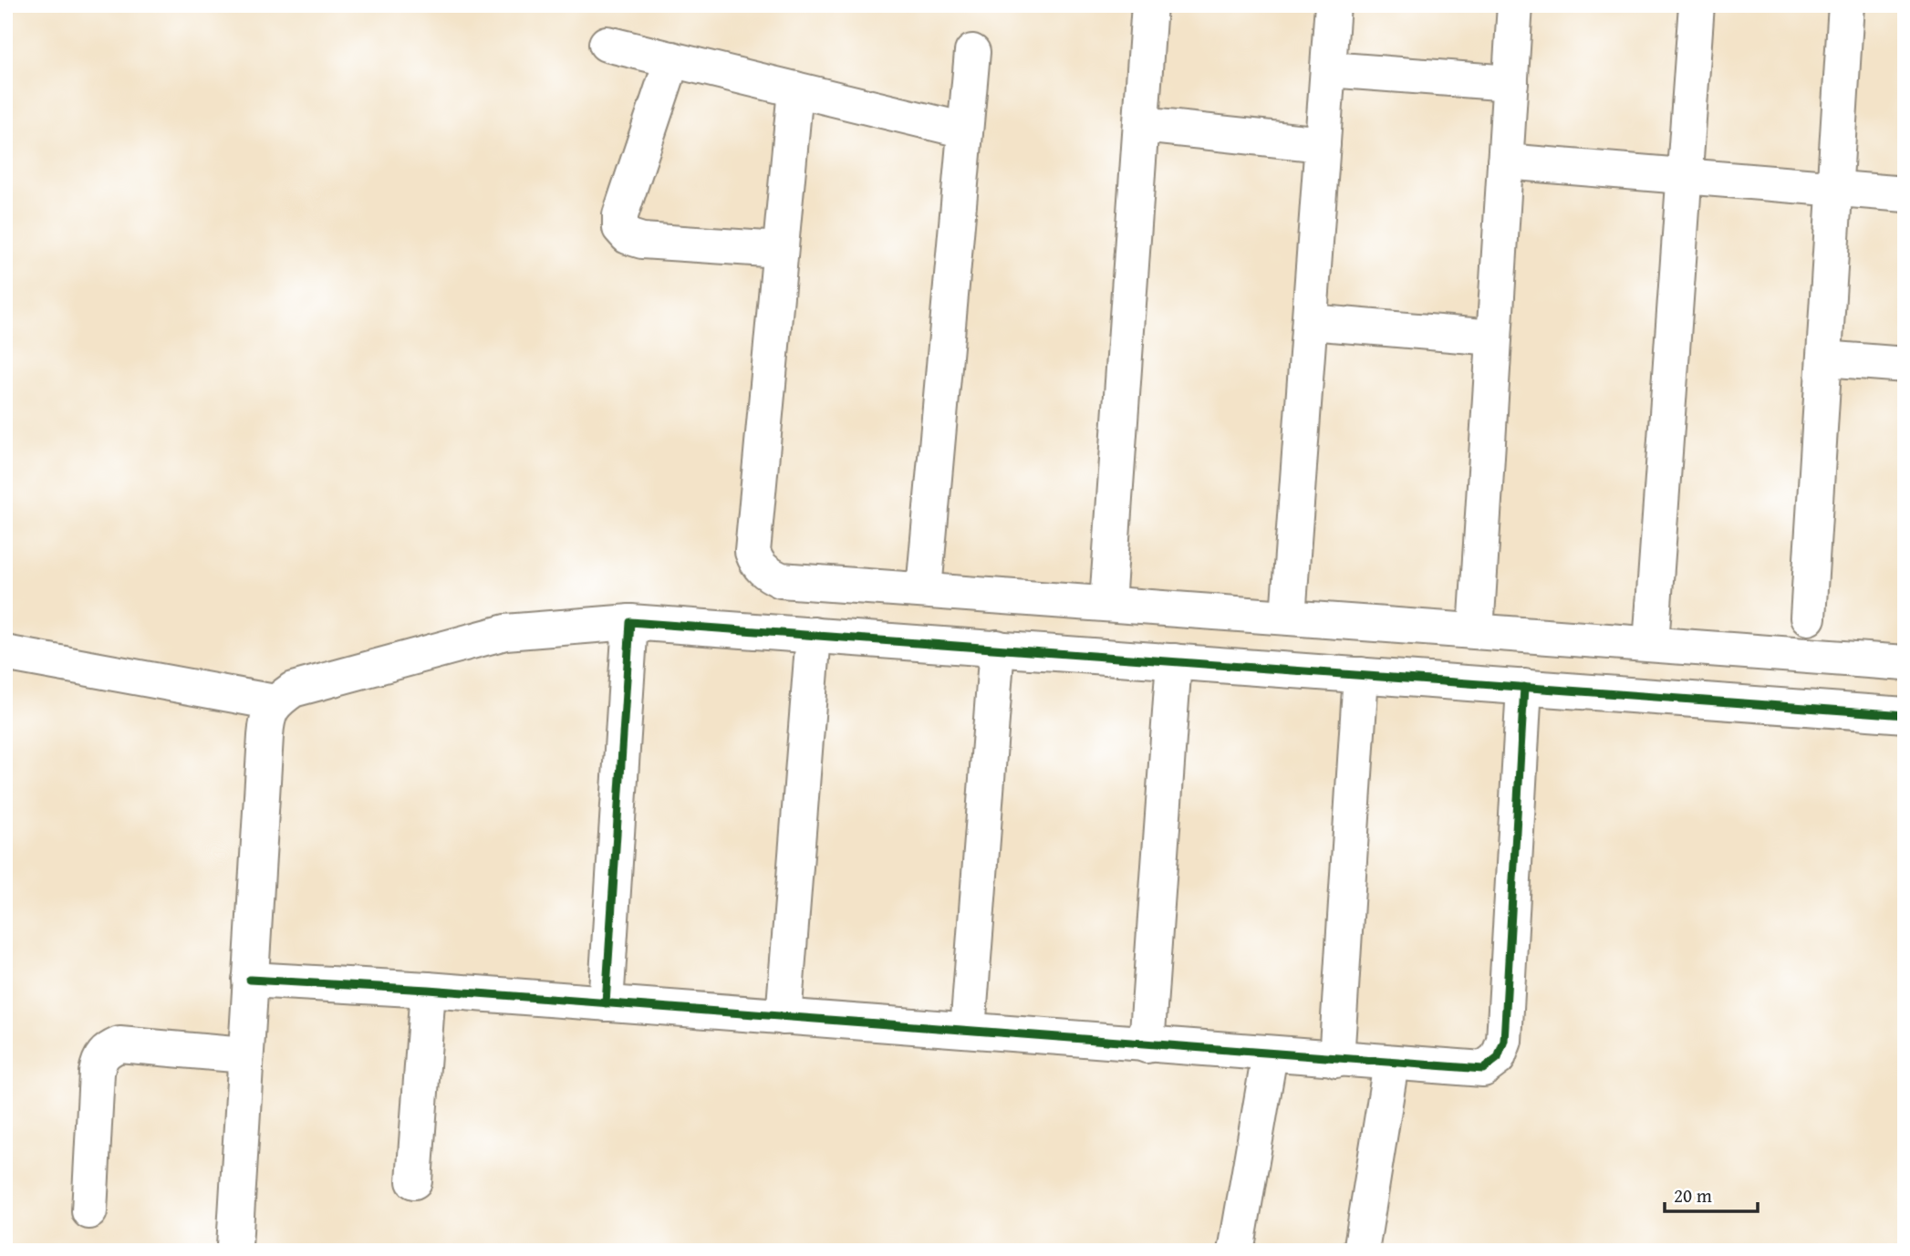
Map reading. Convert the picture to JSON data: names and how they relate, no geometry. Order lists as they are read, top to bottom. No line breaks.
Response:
{"scale_bar":"20 m"}
